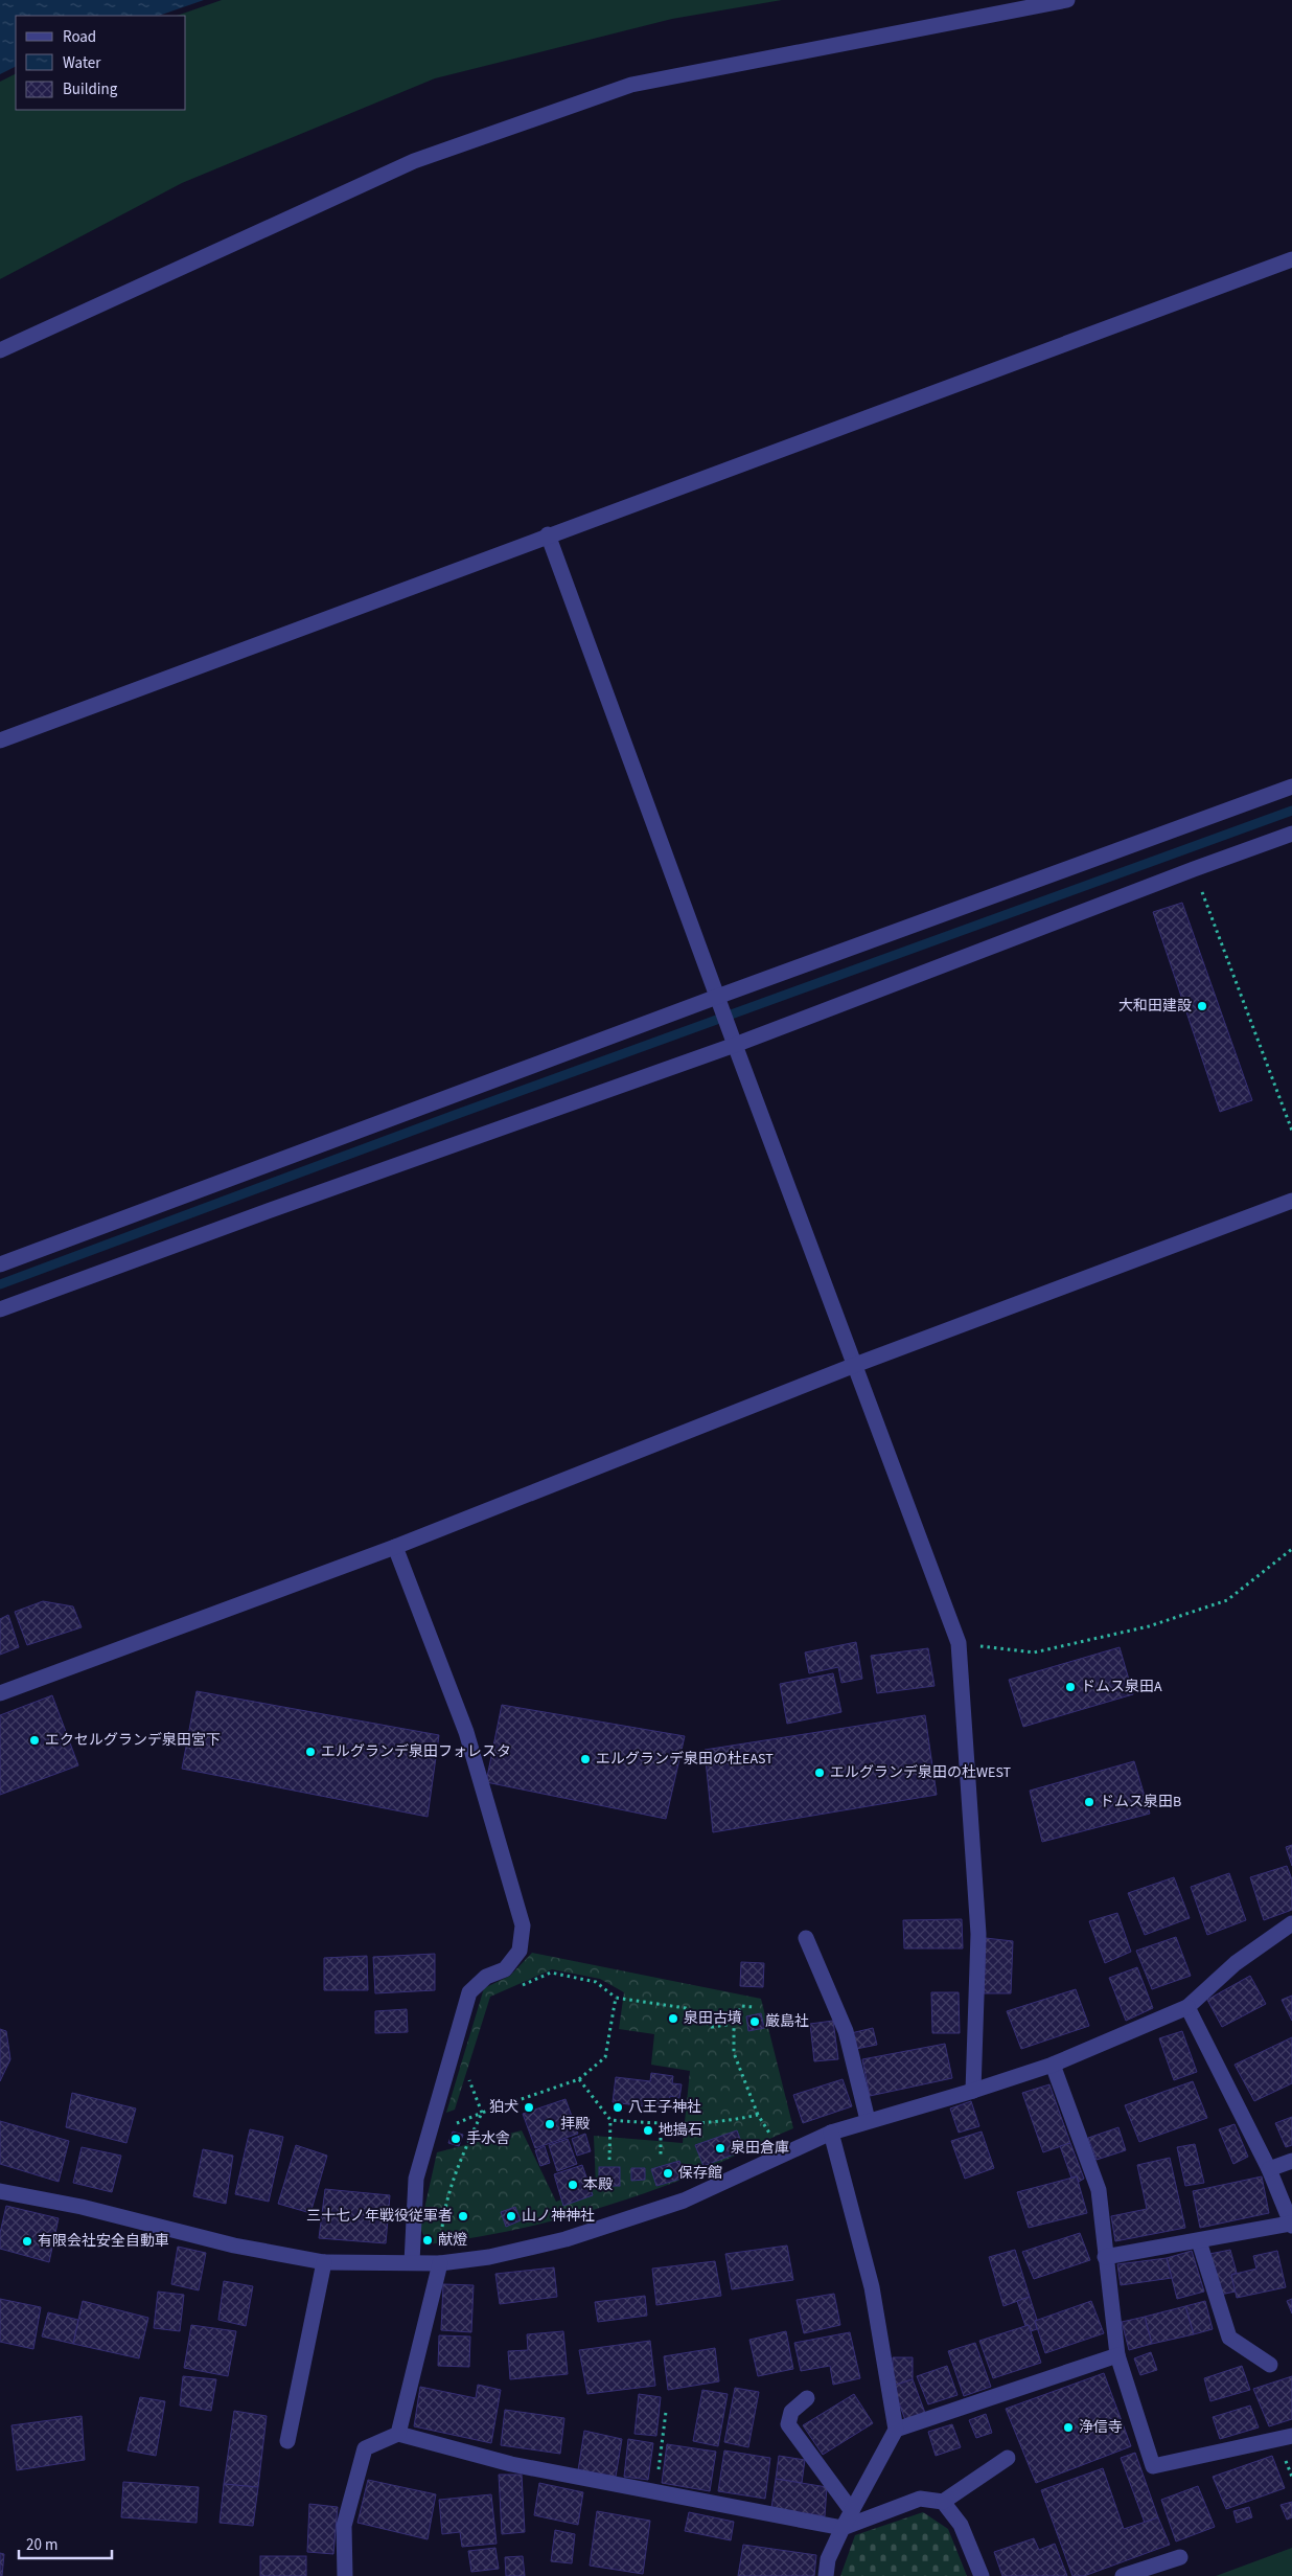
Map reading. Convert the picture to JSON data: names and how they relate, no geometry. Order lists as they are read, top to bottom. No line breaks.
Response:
{"places":["大和田建設","ドムス泉田A","エクセルグランデ泉田宮下","エルグランデ泉田フォレスタ","エルグランデ泉田の杜EAST","エルグランデ泉田の杜WEST","ドムス泉田B","泉田古墳","厳島社","狛犬","八王子神社","拝殿","地搗石","手水舎","泉田倉庫","保存館","本殿","三十七ノ年戦役従軍者","山ノ神神社","献燈","有限会社安全自動車","浄信寺"],"legend":["Road","Water","Building"],"scale_bar":"20 m"}
